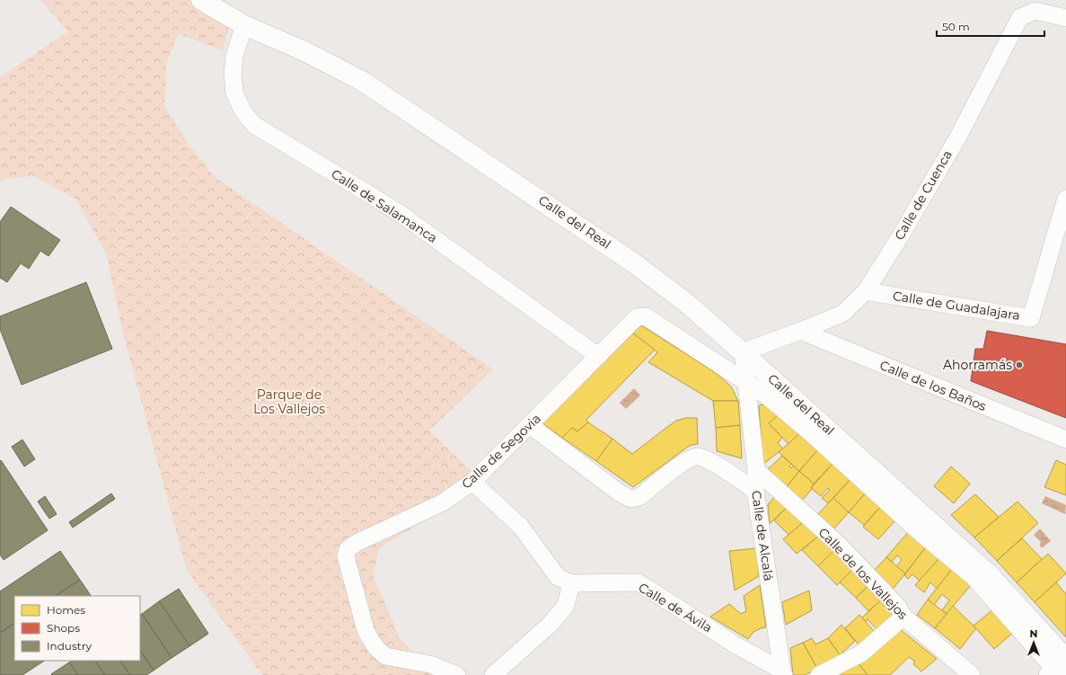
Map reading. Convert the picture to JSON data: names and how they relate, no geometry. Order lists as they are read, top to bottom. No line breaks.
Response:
{"streets":{"street":["Calle de Cuenca","Calle de Salamanca","Calle del Real","Calle de Guadalajara","Calle de los Baños","Calle de Segovia","Calle de Alcalá","Calle de los Vallejos","Calle de Ávila"]},"crossings":[["Calle de Cuenca","Calle del Real"],["Calle de Cuenca","Calle de Guadalajara"],["Calle de Cuenca","Calle de los Baños"],["Calle de Cuenca","Calle de Alcalá"],["Calle de Salamanca","Calle de Segovia"],["Calle del Real","Calle de Alcalá"],["Calle de Segovia","Calle de Alcalá"],["Calle de Alcalá","Calle de los Vallejos"],["Calle de Alcalá","Calle de Ávila"]],"parks":["Parque de Los Vallejos"],"places":["Ahorramás"],"legend":["Homes","Shops","Industry"],"scale_bar":"50 m","north":"top"}
